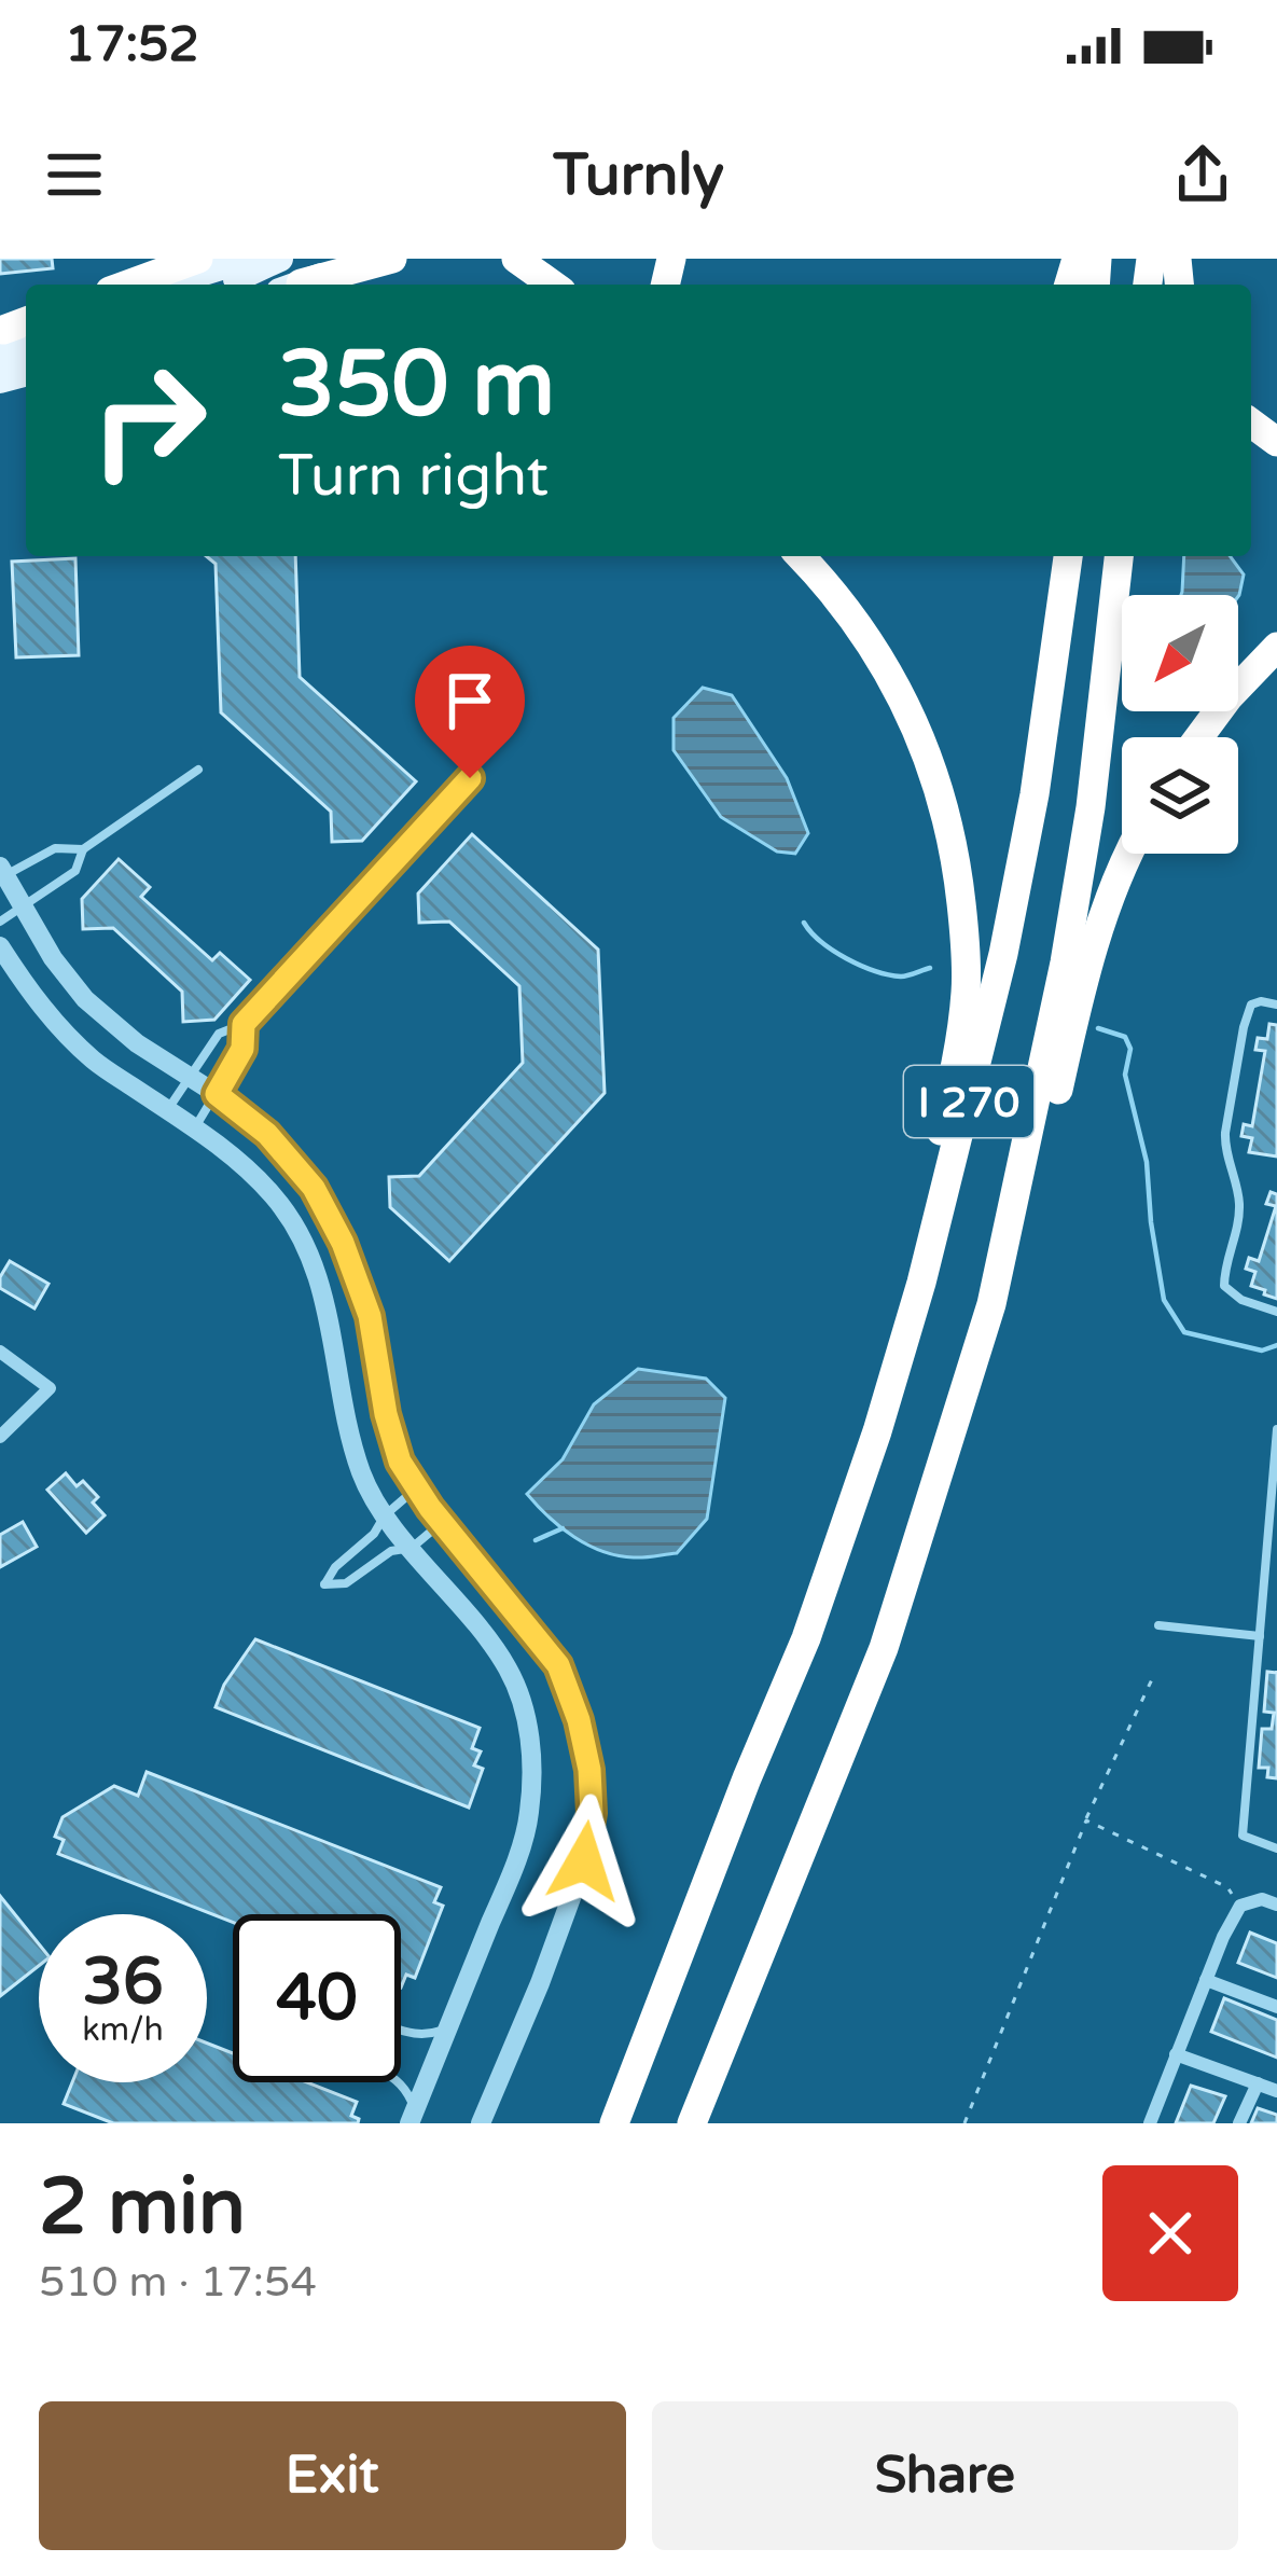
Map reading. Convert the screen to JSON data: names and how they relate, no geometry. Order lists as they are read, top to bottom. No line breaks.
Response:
{"streets":{"highway":["I 270"]},"north":"bottom left","page":{"status":"17:52","header":"Turnly","turn":["350 m","Turn right"],"speed":"36 km/h","limit":"40","heading":["2 min","510 m · 17:54"],"buttons":["Exit","Share"]}}
